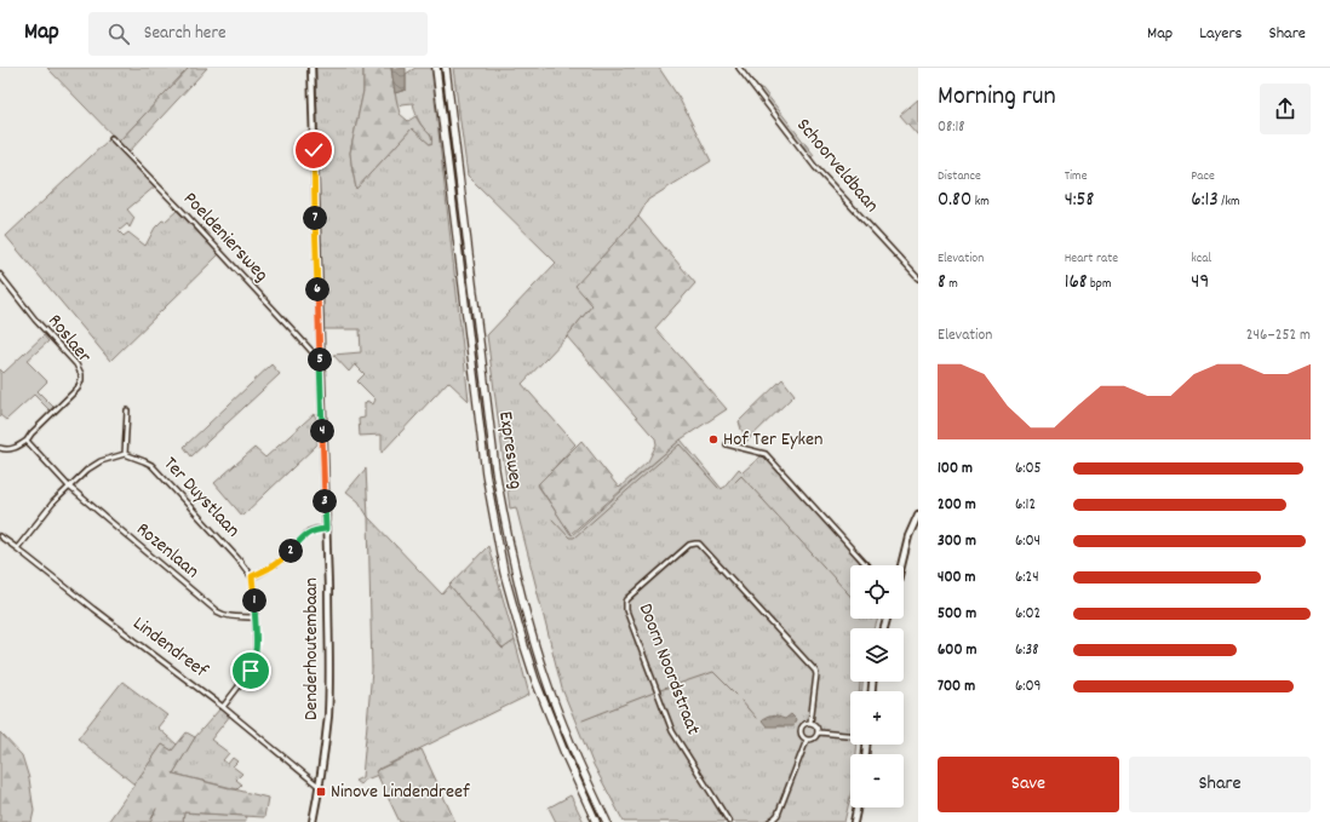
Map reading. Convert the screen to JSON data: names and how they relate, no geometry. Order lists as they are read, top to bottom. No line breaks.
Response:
{"streets":{"highway":["Expresweg"],"street":["Schoorveldbaan","Poeldeniersweg","Roslaer","Ter Duystlaan","Rozenlaan","Lindendreef","Denderhoutembaan","Doorn Noordstraat"]},"crossings":[["Poeldeniersweg","Denderhoutembaan"],["Lindendreef","Denderhoutembaan"]],"places":{"other":["Hof Ter Eyken"],"transit":["Ninove Lindendreef"]},"page":{"header":"Map","search":"Search here","nav":["Map","Layers","Share"],"heading":["Morning run","08:18"],"stats":[["Distance","0.80 km"],["Time","4:58"],["Pace","6:13 /km"],["Elevation","8 m"],["Heart rate","168 bpm"],["kcal","49"]],"pins":["7","6","5","4","3","2","1"],"chart":["Elevation","246–252 m"],"list":[{"name":"100 m","note":"6:05"},{"name":"200 m","note":"6:12"},{"name":"300 m","note":"6:04"},{"name":"400 m","note":"6:24"},{"name":"500 m","note":"6:02"},{"name":"600 m","note":"6:38"},{"name":"700 m","note":"6:09"}],"map_buttons":["+","−"],"buttons":["Save","Share"]}}
